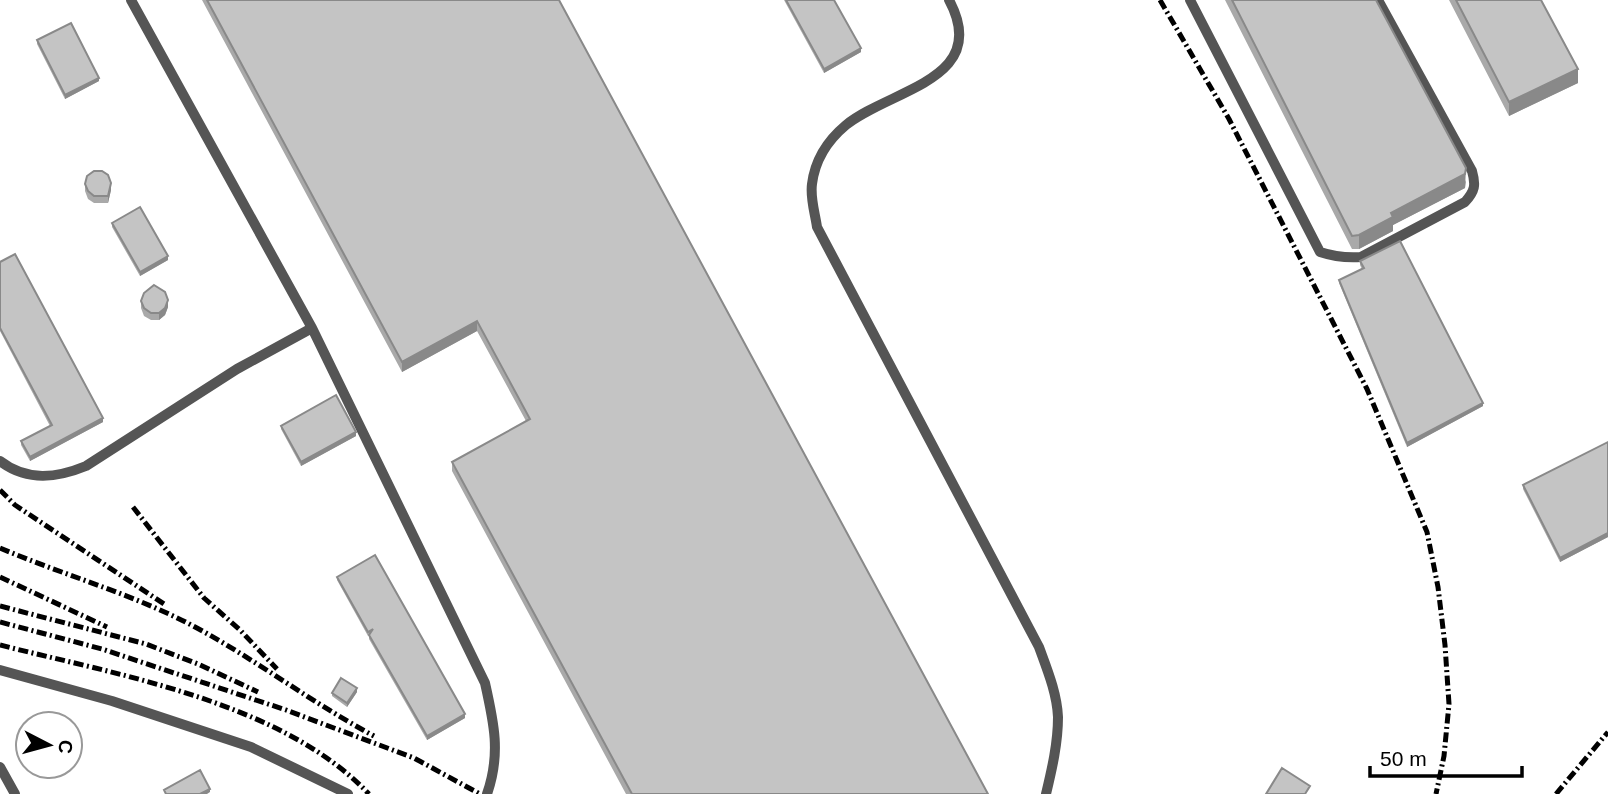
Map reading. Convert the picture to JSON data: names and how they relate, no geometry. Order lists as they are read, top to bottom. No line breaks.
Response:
{"scale_bar":"50 m","north":"right"}
